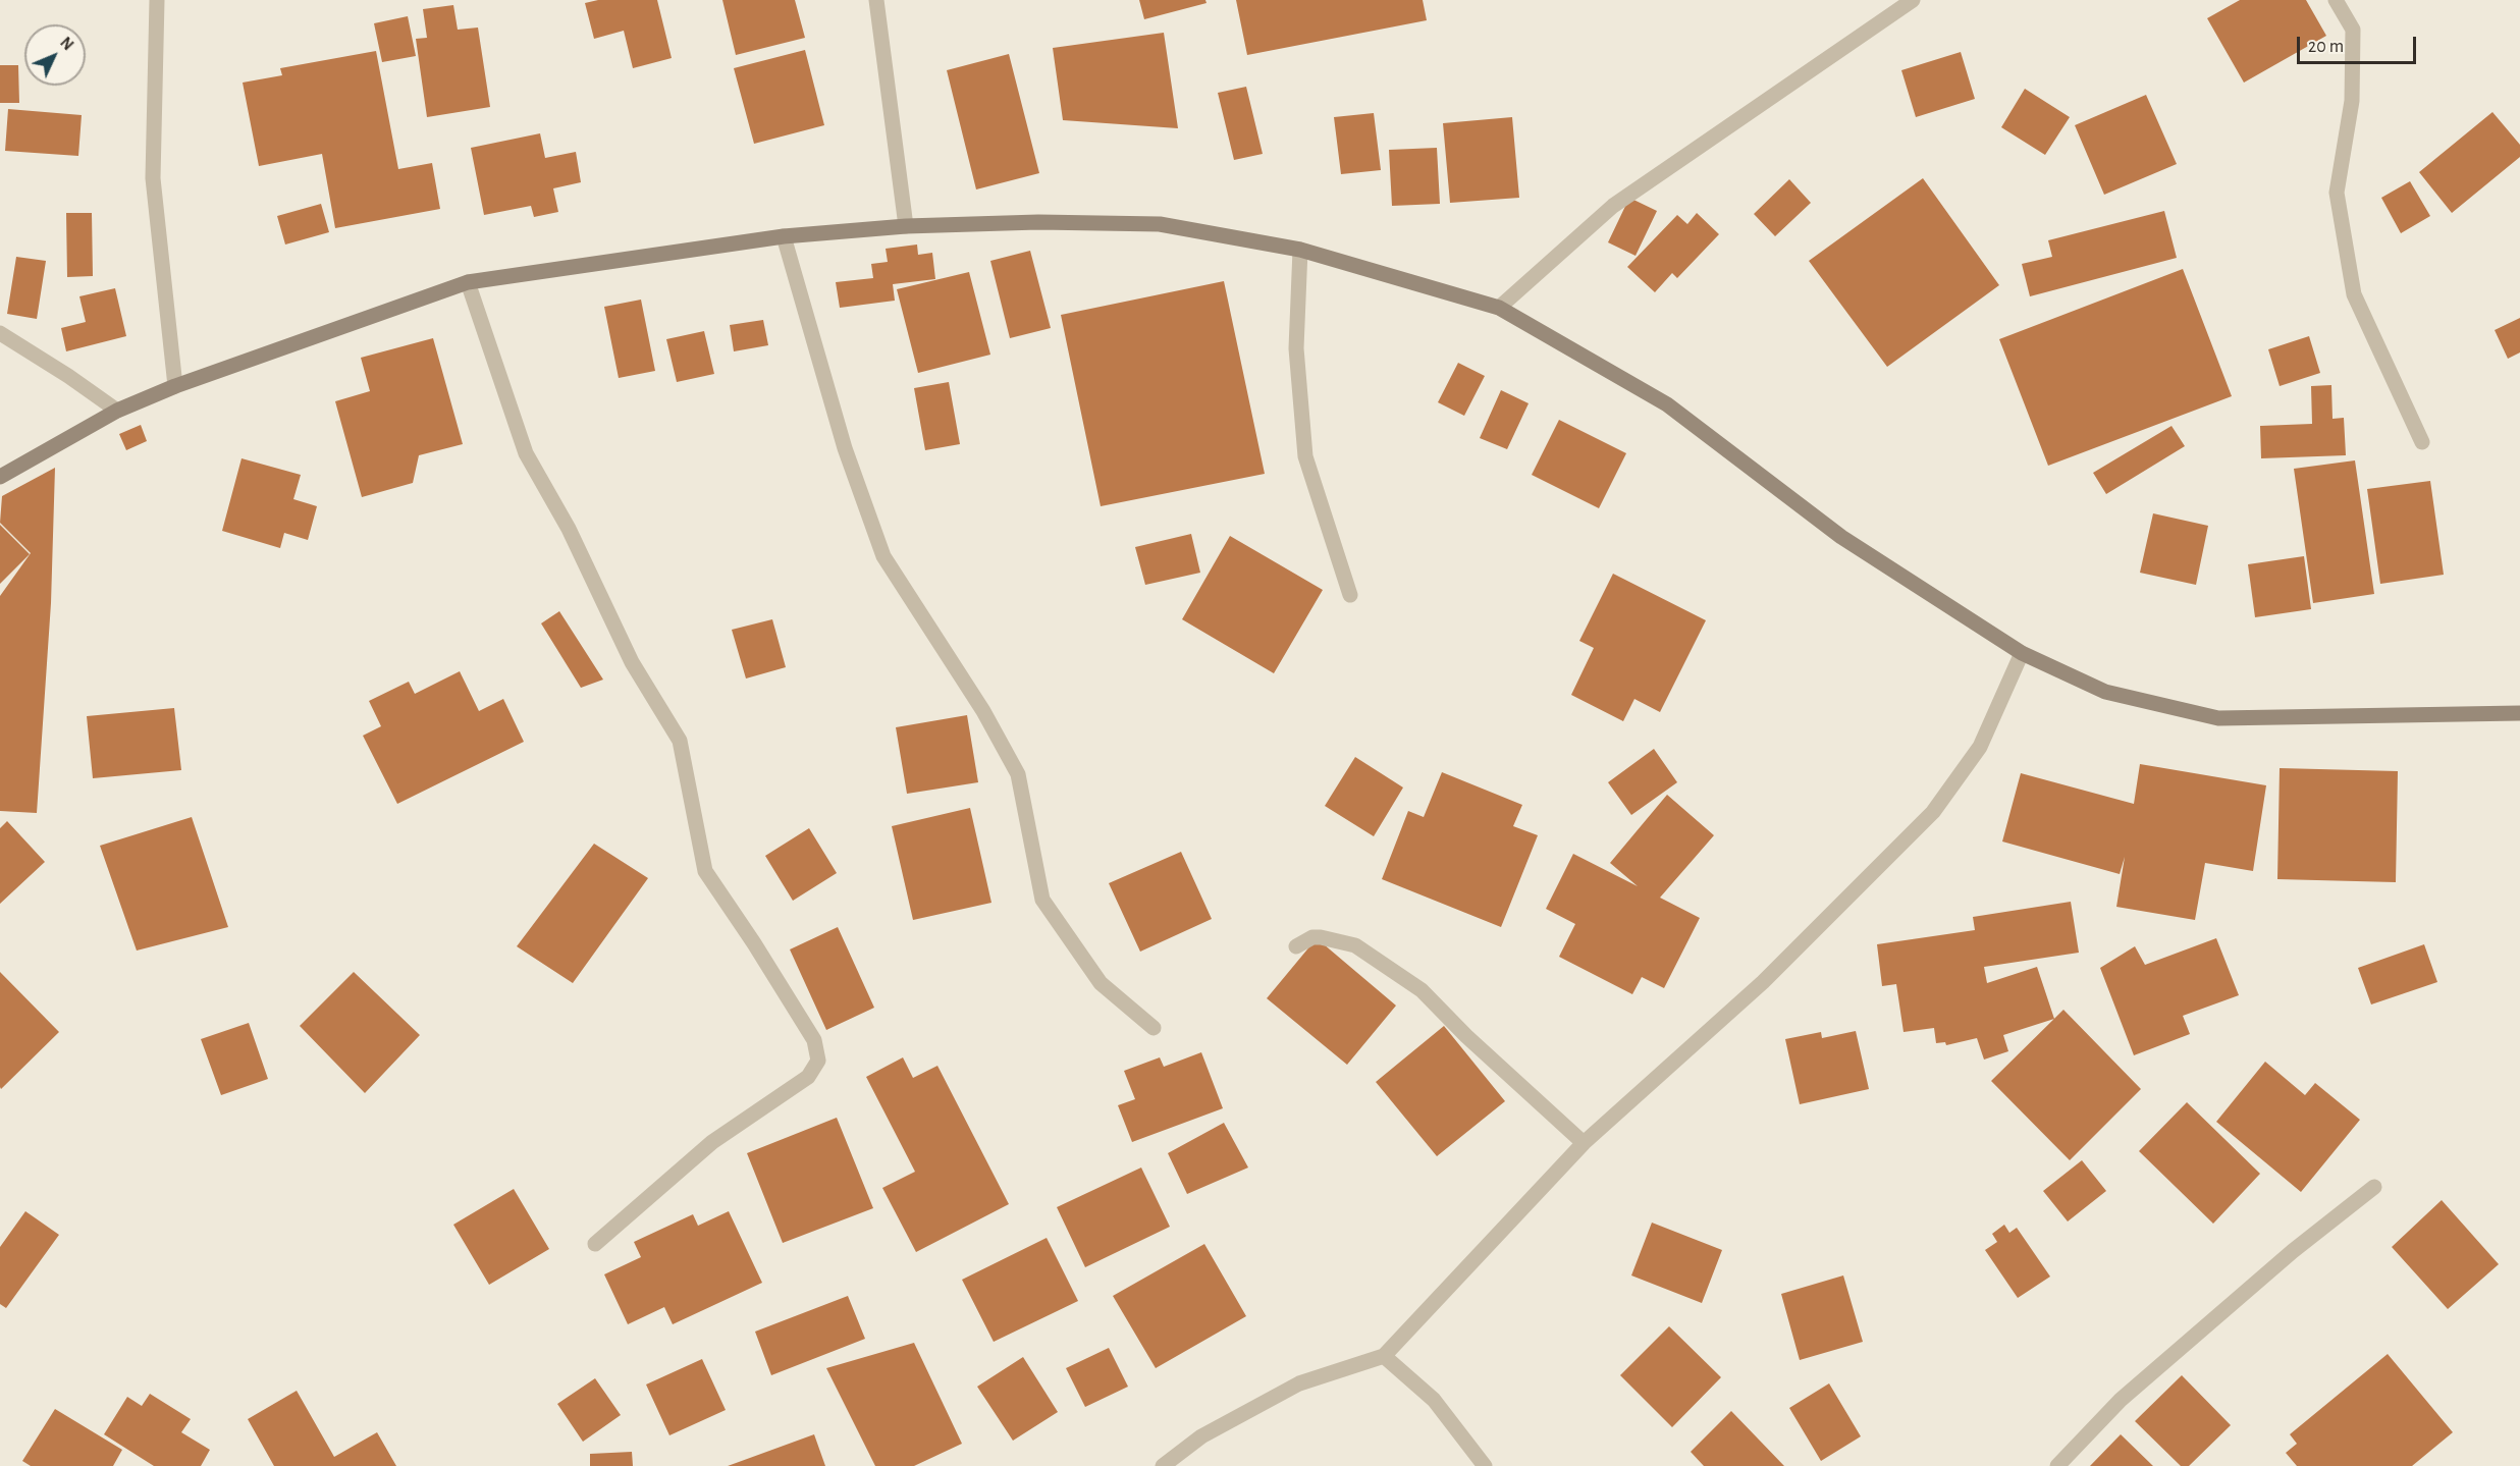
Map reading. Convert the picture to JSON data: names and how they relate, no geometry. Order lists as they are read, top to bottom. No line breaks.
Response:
{"scale_bar":"20 m","north":"top right"}
